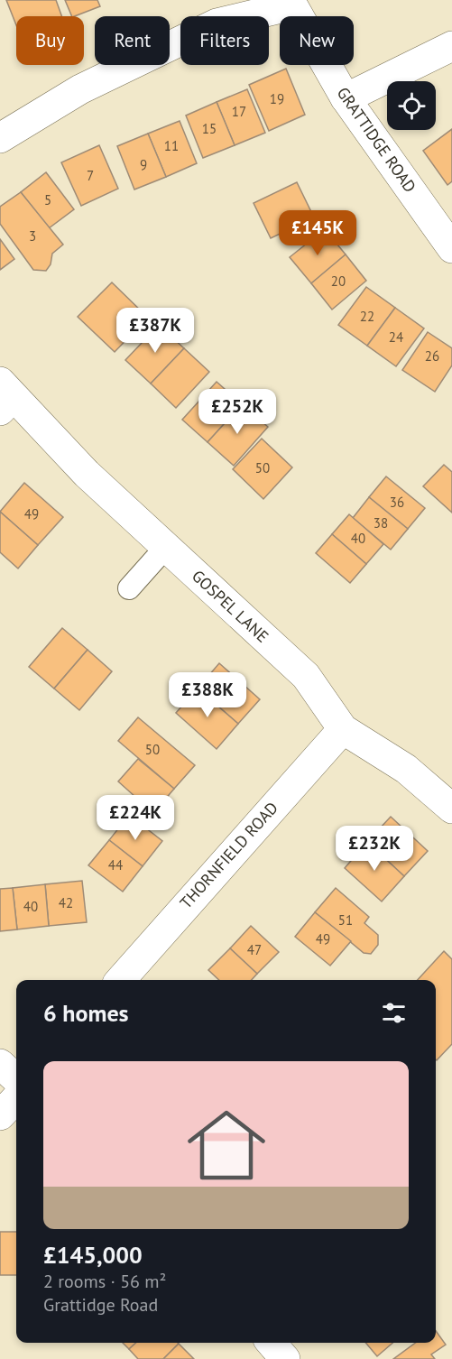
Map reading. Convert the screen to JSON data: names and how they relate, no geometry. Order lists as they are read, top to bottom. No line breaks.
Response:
{"streets":{"street":["GRATTIDGE ROAD","GOSPEL LANE","THORNFIELD ROAD"]},"crossings":[["GOSPEL LANE","THORNFIELD ROAD"]],"house_numbers":["19","17","15","11","9","7","5","3","20","22","24","26","50","36","49","38","40","50","44","42","40","51","49","47"],"page":{"chip":["Buy","Rent","Filters","New"],"price":["£145K","£387K","£252K","£388K","£224K","£232K"],"heading":"6 homes","list":[{"name":"£145,000","note":"2 rooms · 56 m² · Grattidge Road"}]}}
